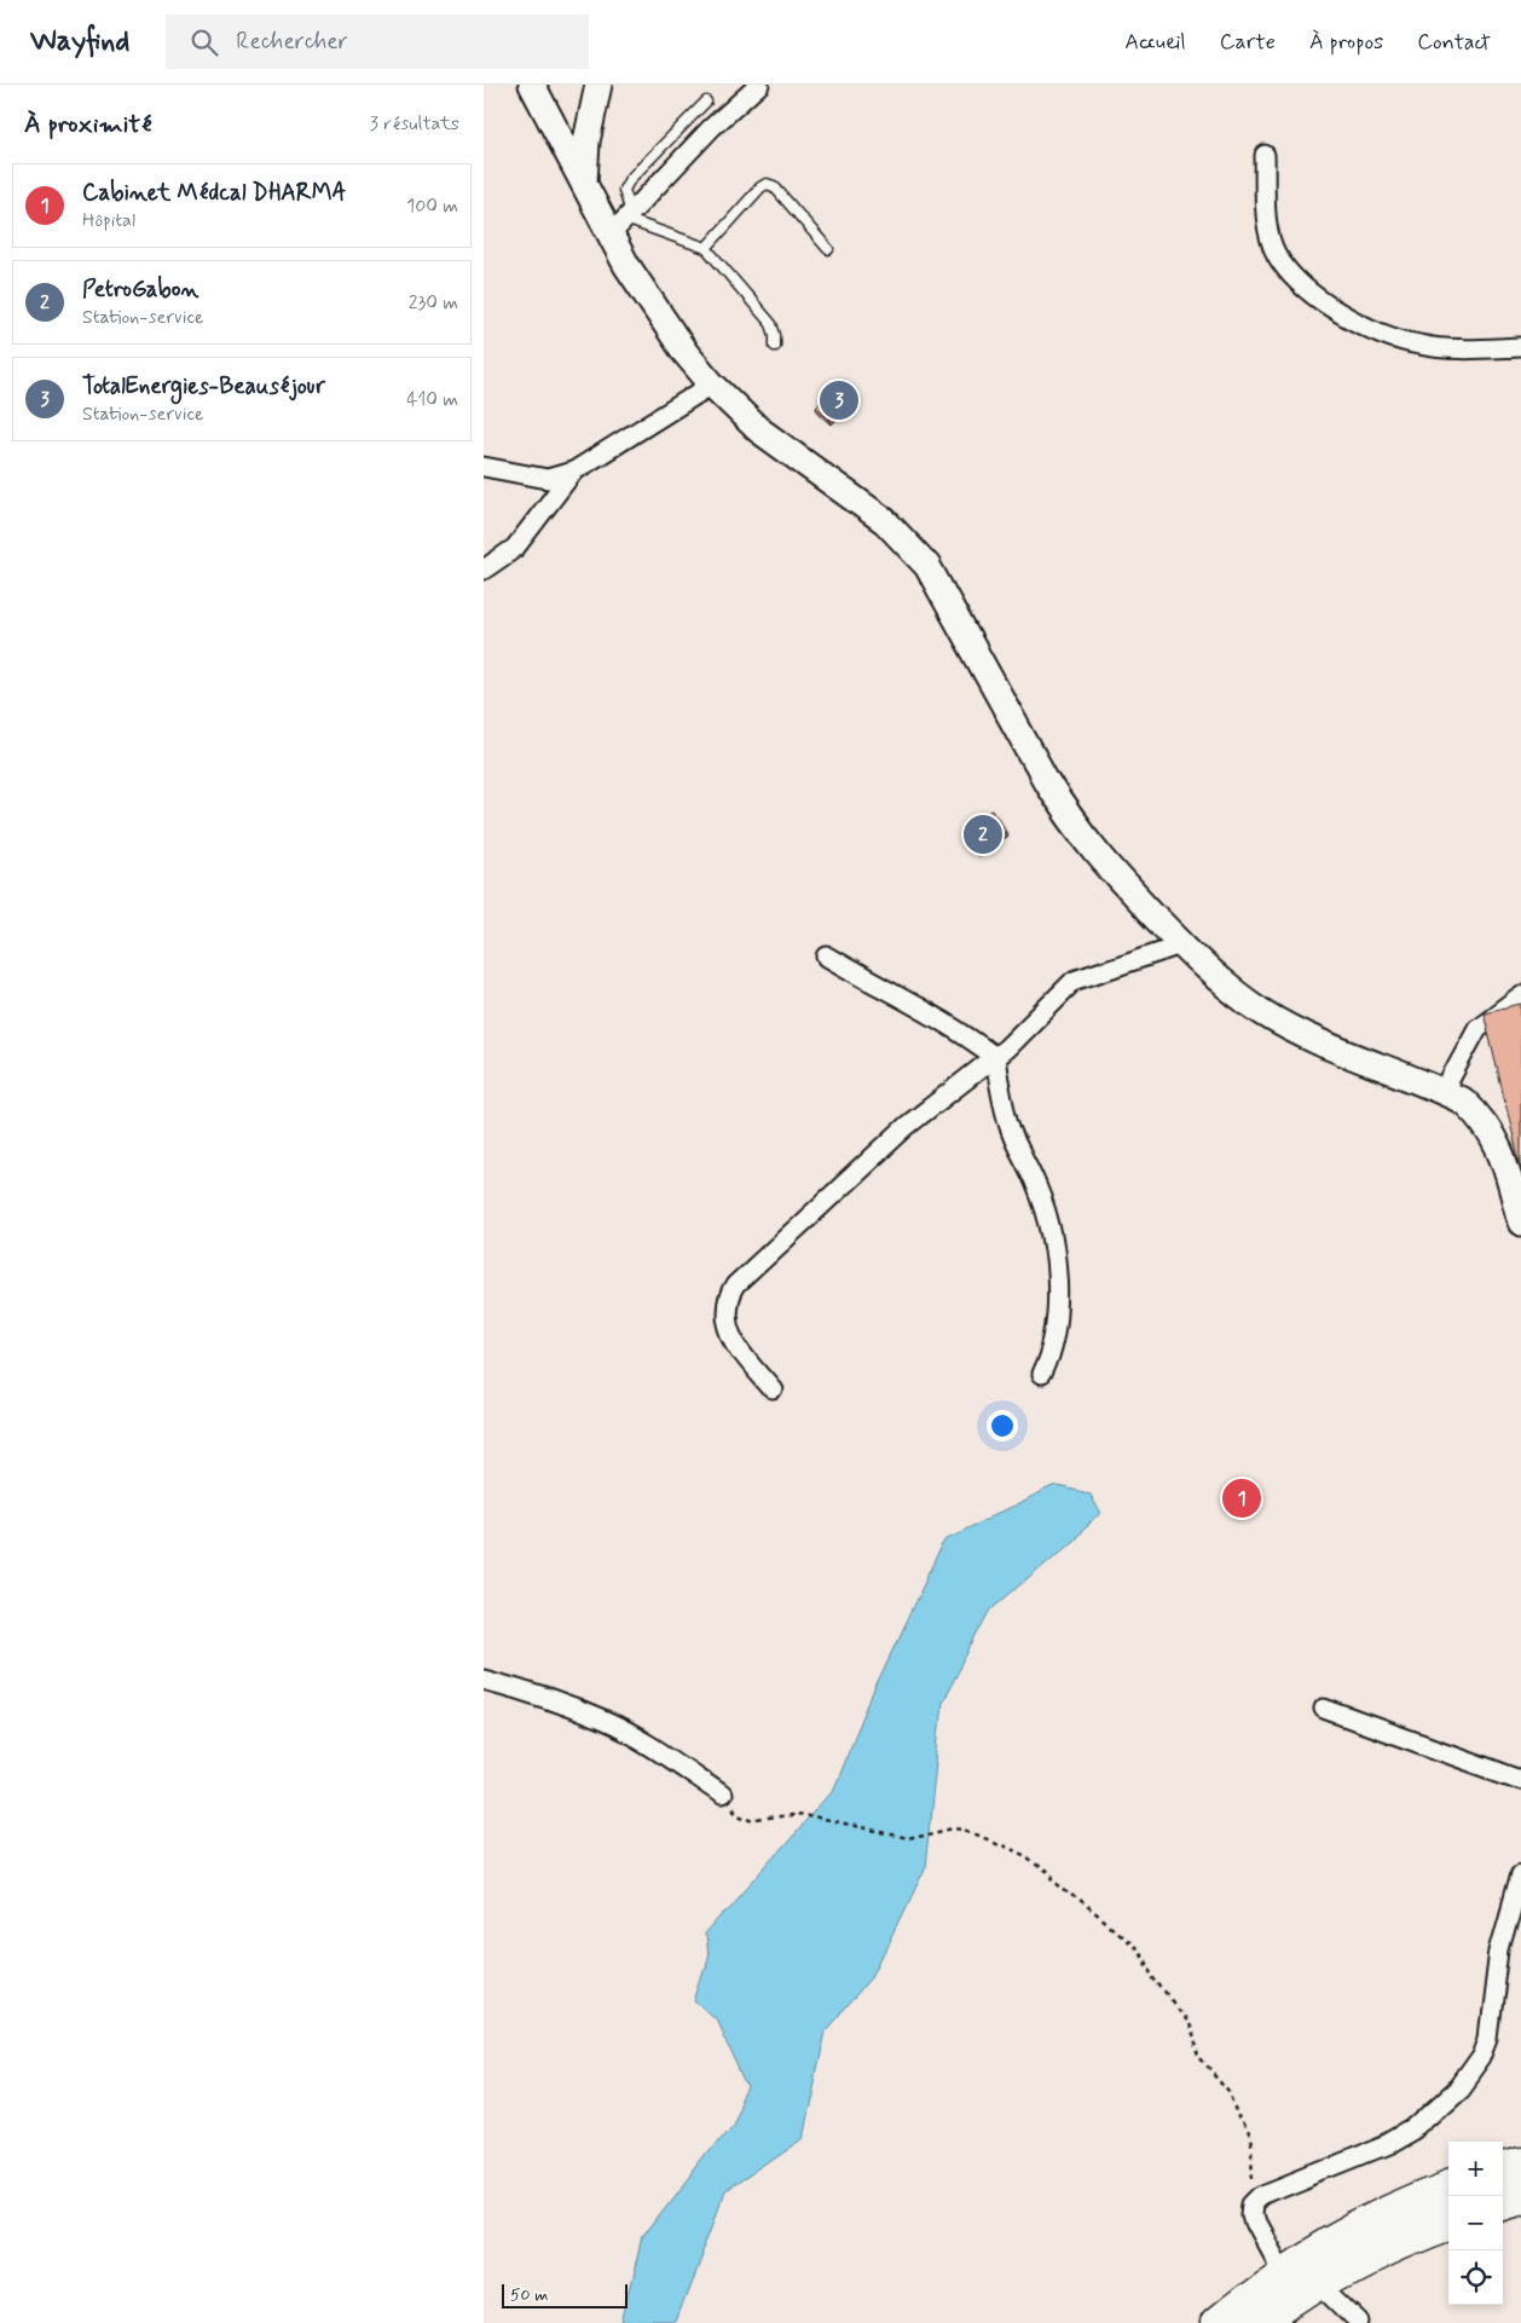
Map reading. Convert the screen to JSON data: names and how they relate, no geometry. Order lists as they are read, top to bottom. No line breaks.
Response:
{"scale_bar":"50 m","page":{"header":"Wayfind","search":"Rechercher","nav":["Accueil","Carte","À propos","Contact"],"heading":["À proximité","3 résultats"],"list":[{"mark":"1","name":"Cabinet Médcal DHARMA","note":"Hôpital","value":"100 m"},{"mark":"2","name":"PetroGabon","note":"Station-service","value":"230 m"},{"mark":"3","name":"TotalEnergies-Beauséjour","note":"Station-service","value":"410 m"}],"pins":["3","2","1"],"map_buttons":["+","−"],"scale":"50 m"}}
